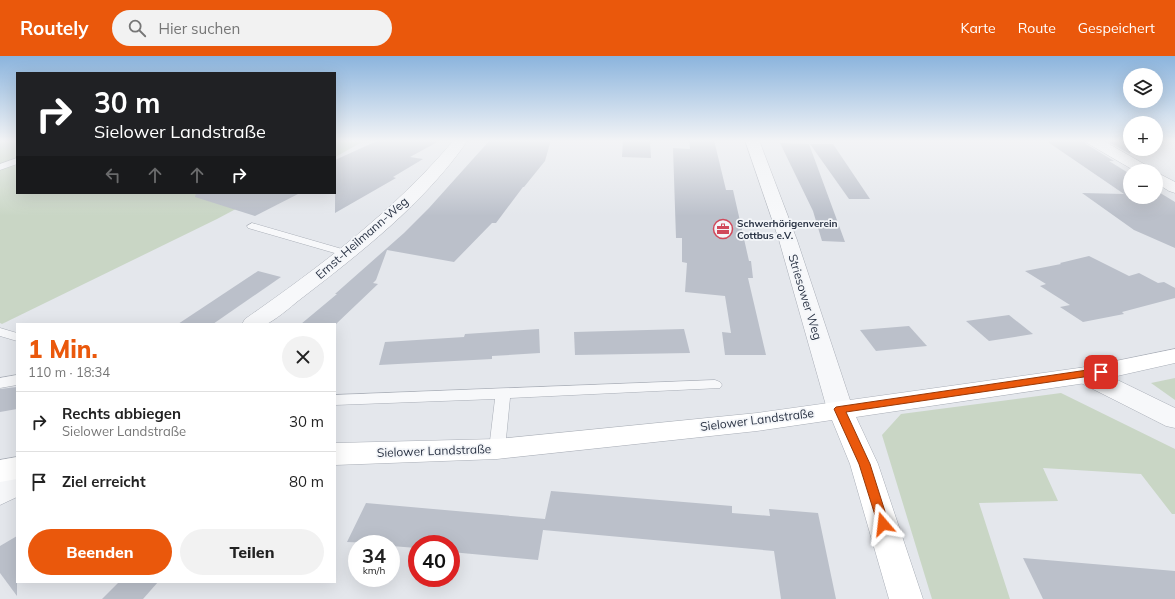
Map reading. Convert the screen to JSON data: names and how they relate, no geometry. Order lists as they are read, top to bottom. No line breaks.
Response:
{"streets":{"main road":["Sielower Landstraße"],"street":["Ernst-Heilmann-Weg","Striesower Weg"]},"crossings":[["Striesower Weg","Sielower Landstraße"]],"places":{"office":["Schwerhörigenverein Cottbus e.V."]},"page":{"header":"Routely","search":"Hier suchen","nav":["Karte","Route","Gespeichert"],"map_buttons":["+","−"],"turn":["30 m","Sielower Landstraße"],"heading":["1 Min.","110 m · 18:34"],"list":[{"name":"Rechts abbiegen","note":"Sielower Landstraße","value":"30 m"},{"name":"Ziel erreicht","value":"80 m"}],"buttons":["Beenden","Teilen"],"speed":"34 km/h","limit":"40"}}
